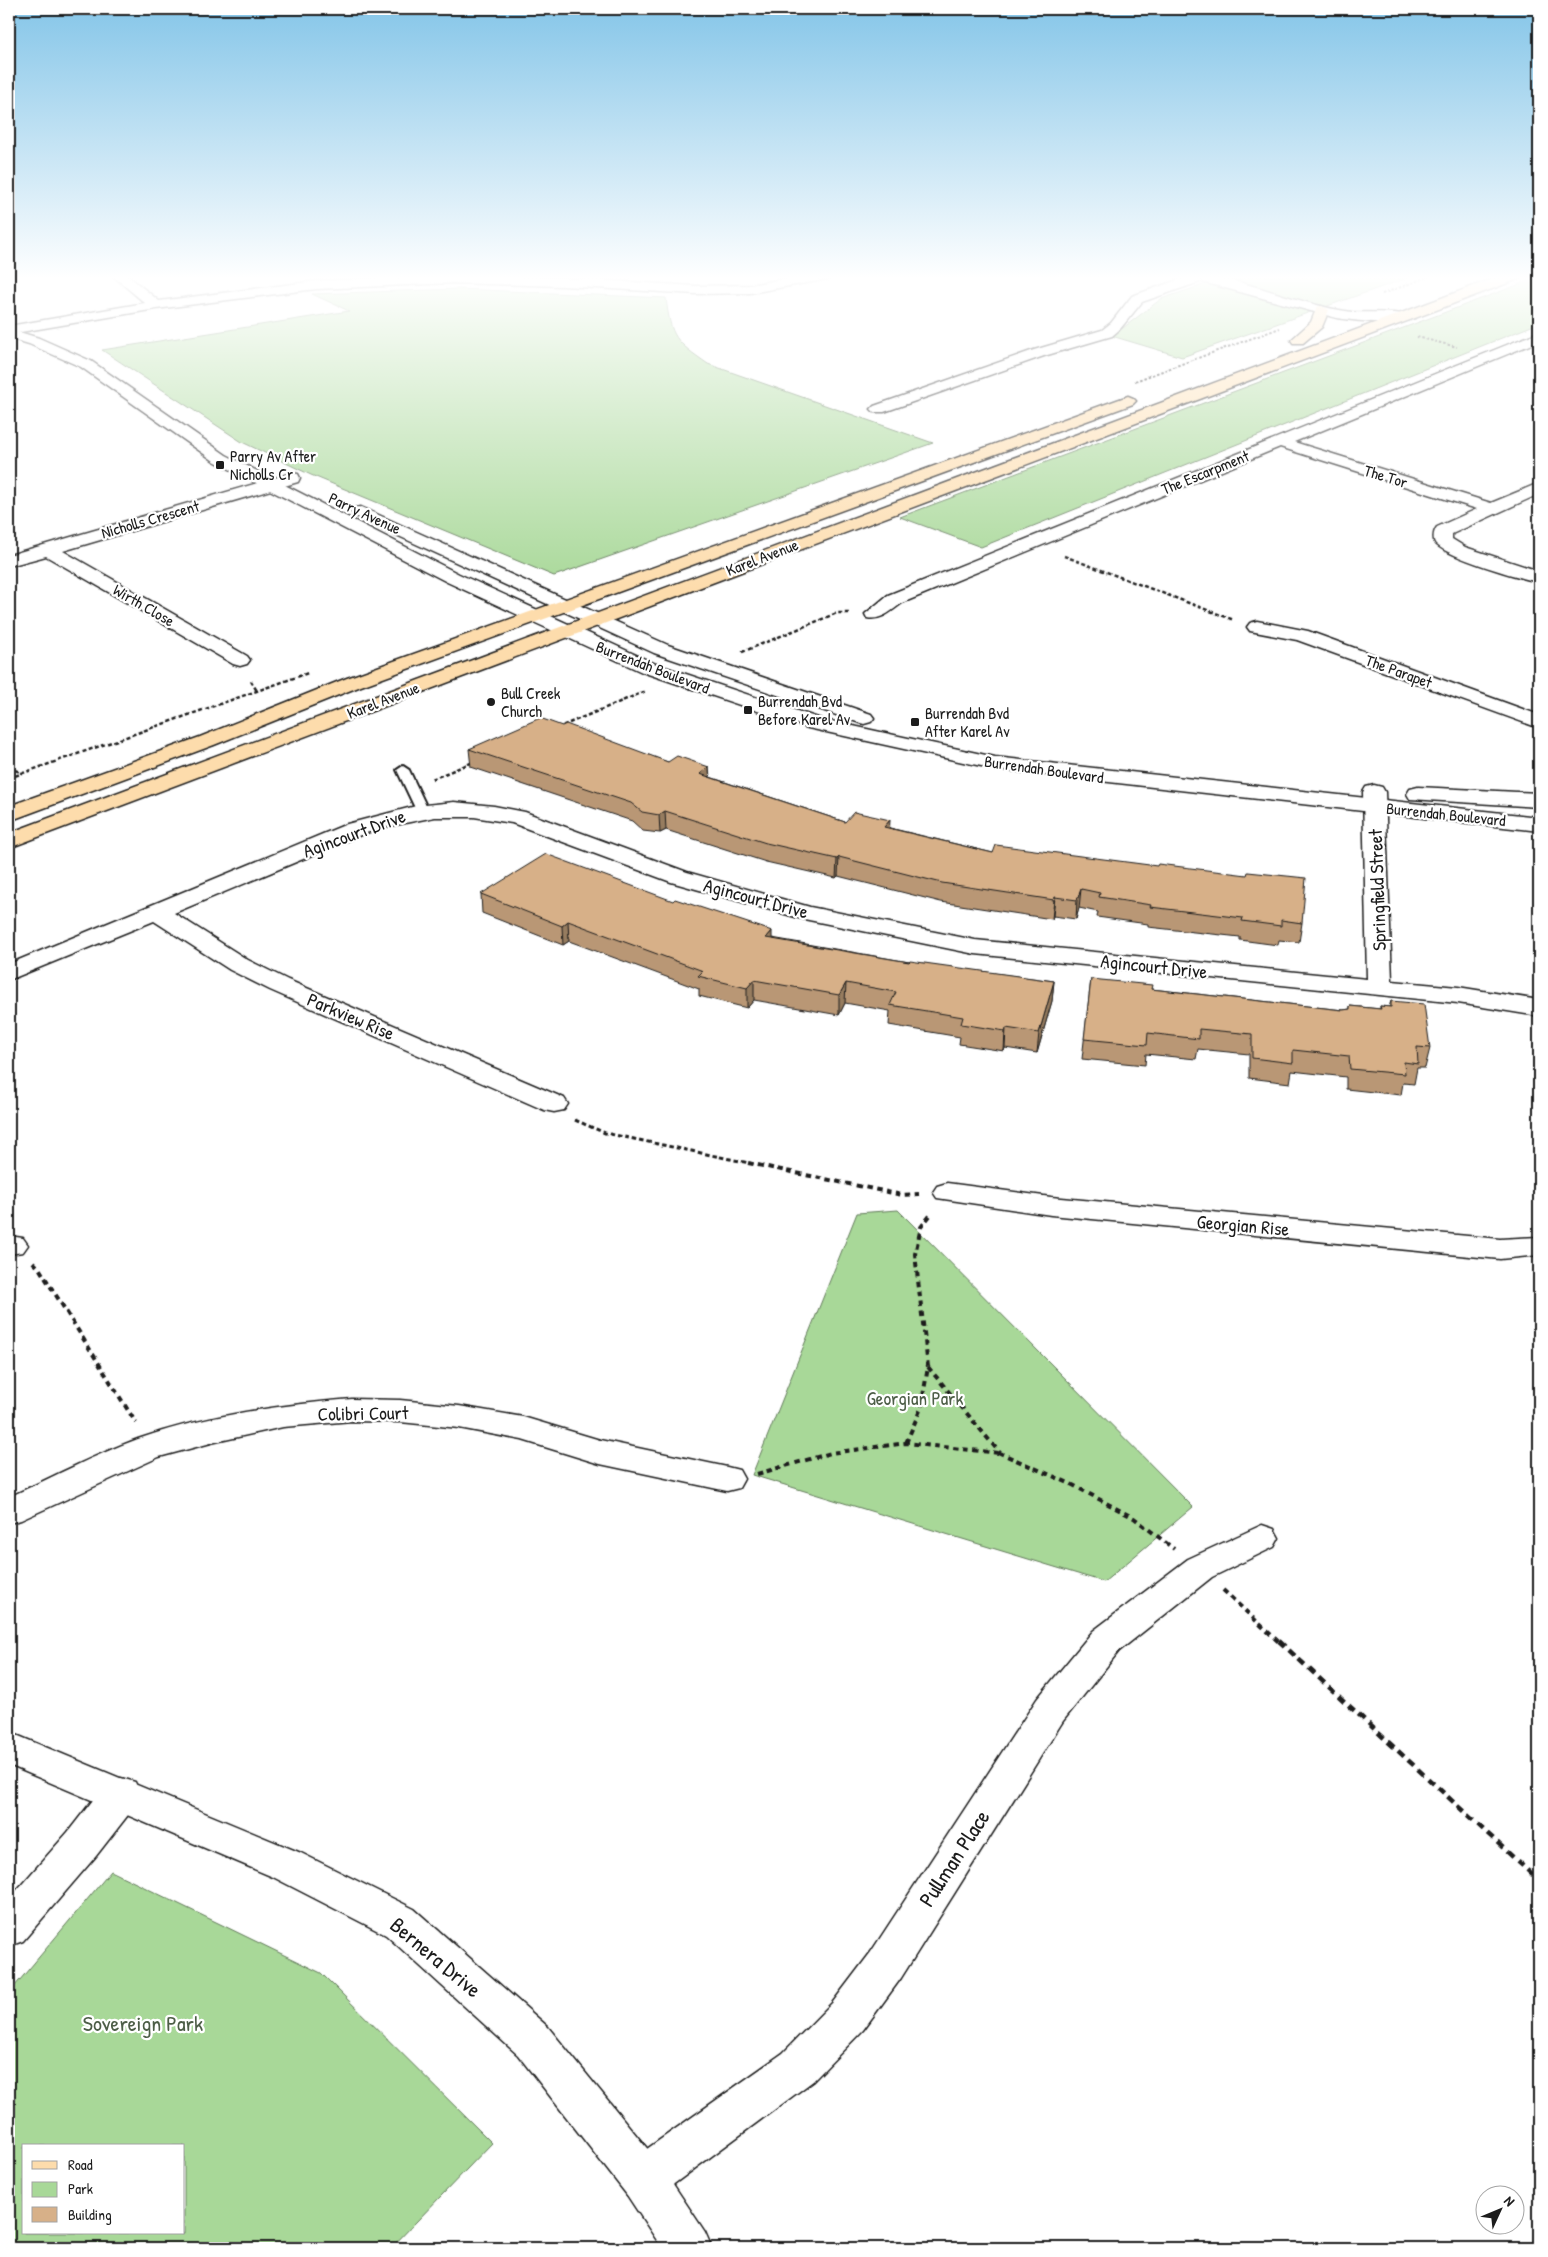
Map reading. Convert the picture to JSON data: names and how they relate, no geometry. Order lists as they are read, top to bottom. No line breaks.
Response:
{"streets":{"main road":["Karel Avenue"],"street":["The Escarpment","The Tor","Parry Avenue","Nicholls Crescent","Wirth Close","Burrendah Boulevard","The Parapet","Agincourt Drive","Springfield Street","Parkview Rise","Georgian Rise","Colibri Court","Pullman Place","Bernera Drive"]},"crossings":[["The Escarpment","The Tor"],["Parry Avenue","Nicholls Crescent"],["Parry Avenue","Karel Avenue"],["Parry Avenue","Burrendah Boulevard"],["Nicholls Crescent","Wirth Close"],["Karel Avenue","Burrendah Boulevard"],["Burrendah Boulevard","Springfield Street"],["Agincourt Drive","Springfield Street"],["Agincourt Drive","Parkview Rise"],["Pullman Place","Bernera Drive"]],"parks":["Georgian Park","Sovereign Park"],"places":{"transit":["Parry Av After Nicholls Cr","Burrendah Bvd Before Karel Av","Burrendah Bvd After Karel Av"],"other":["Bull Creek Church"]},"legend":["Road","Park","Building"],"north":"top right"}
